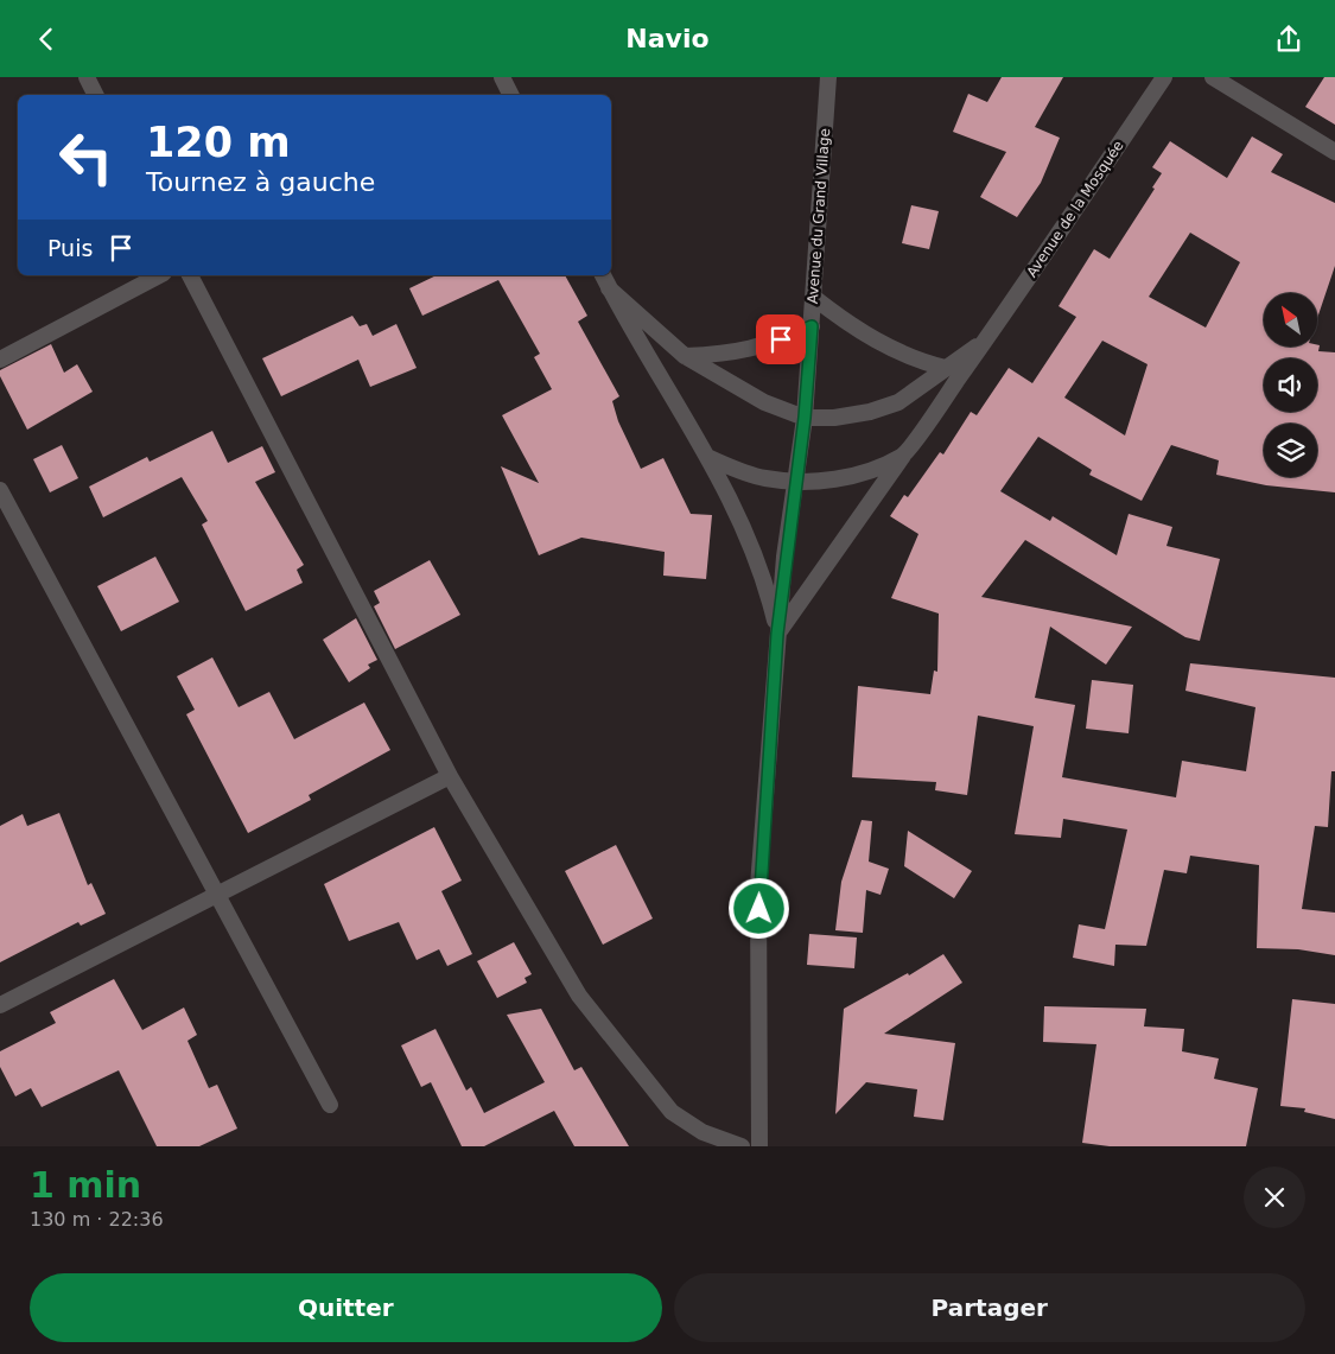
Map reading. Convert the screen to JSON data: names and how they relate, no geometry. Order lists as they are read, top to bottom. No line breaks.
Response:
{"streets":{"street":["Avenue de la Mosquée","Avenue du Grand Village"]},"crossings":[["Avenue de la Mosquée","Avenue du Grand Village"]],"north":"top left","page":{"header":"Navio","turn":["120 m","Tournez à gauche"],"then":"Puis","heading":["1 min","130 m · 22:36"],"buttons":["Quitter","Partager"]}}
